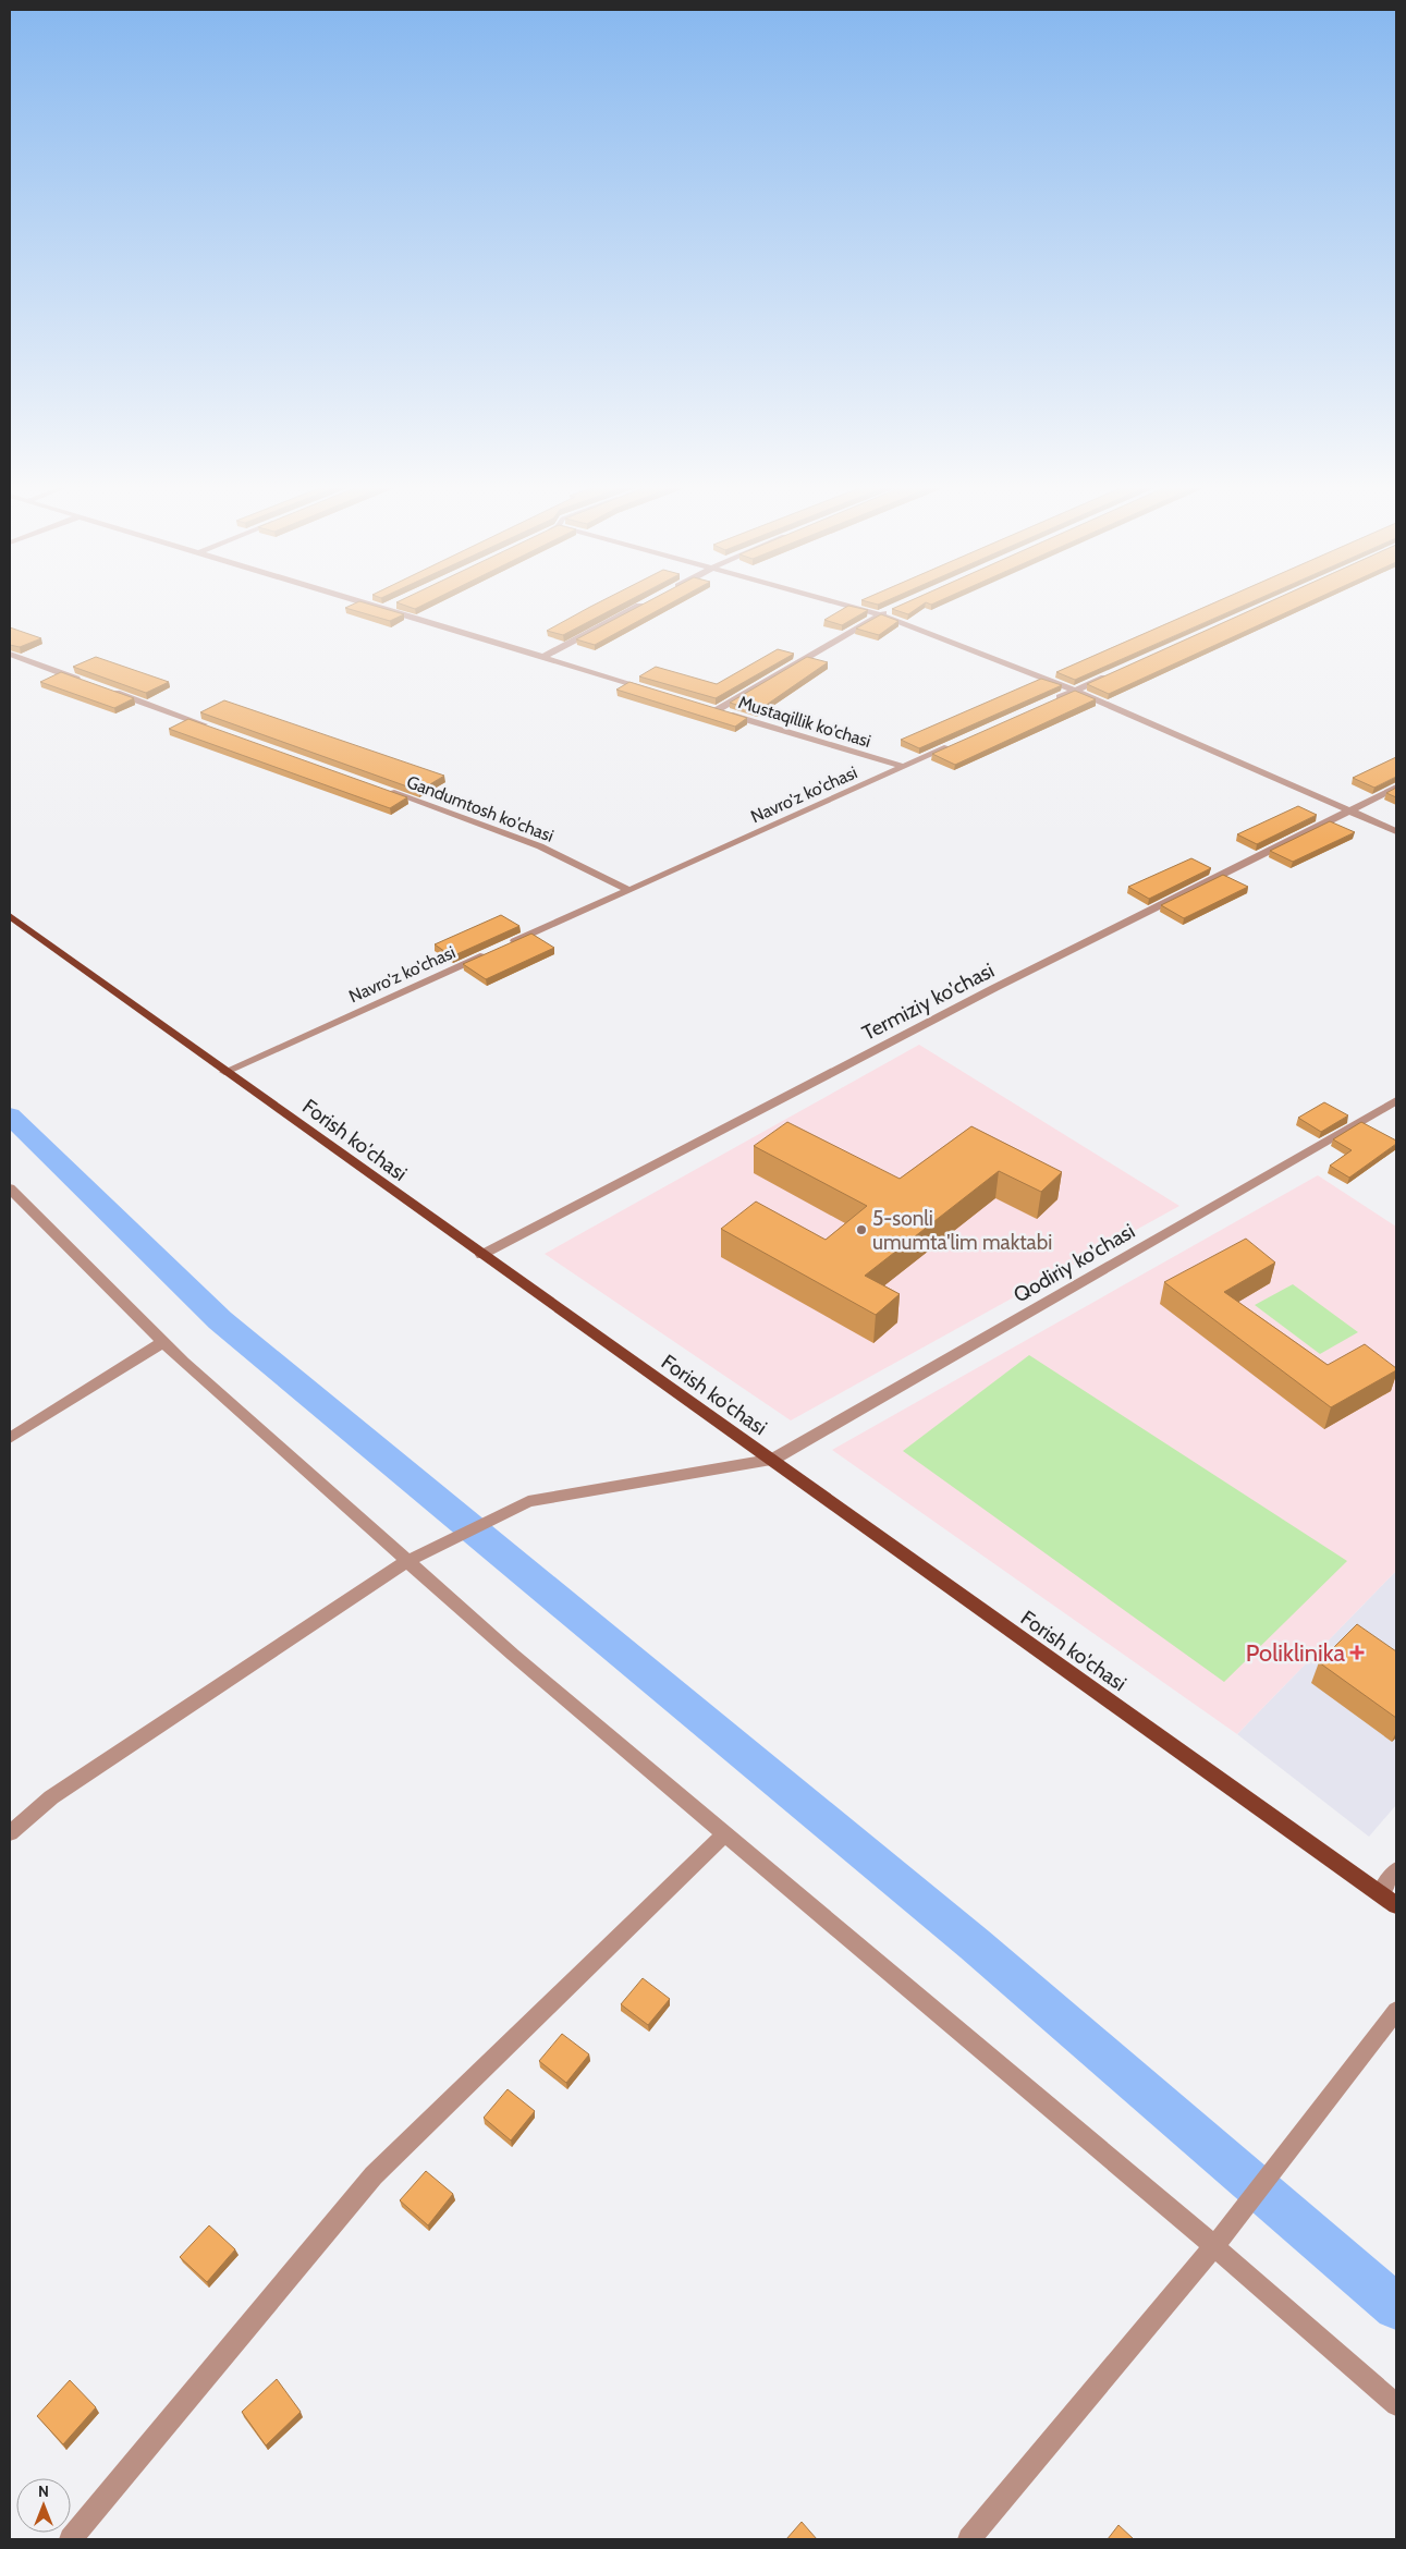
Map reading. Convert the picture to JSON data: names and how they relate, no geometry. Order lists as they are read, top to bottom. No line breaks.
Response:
{"streets":{"main road":["Forish ko'chasi"],"street":["Mustaqillik ko'chasi","Navro'z ko'chasi","Gandumtosh ko'chasi","Termiziy ko'chasi","Qodiriy ko'chasi"]},"crossings":[["Mustaqillik ko'chasi","Navro'z ko'chasi"],["Navro'z ko'chasi","Gandumtosh ko'chasi"],["Navro'z ko'chasi","Forish ko'chasi"],["Termiziy ko'chasi","Forish ko'chasi"],["Forish ko'chasi","Qodiriy ko'chasi"]],"places":{"other":["5-sonli umumta'lim maktabi"],"health":["Poliklinika"]},"north":"top"}
